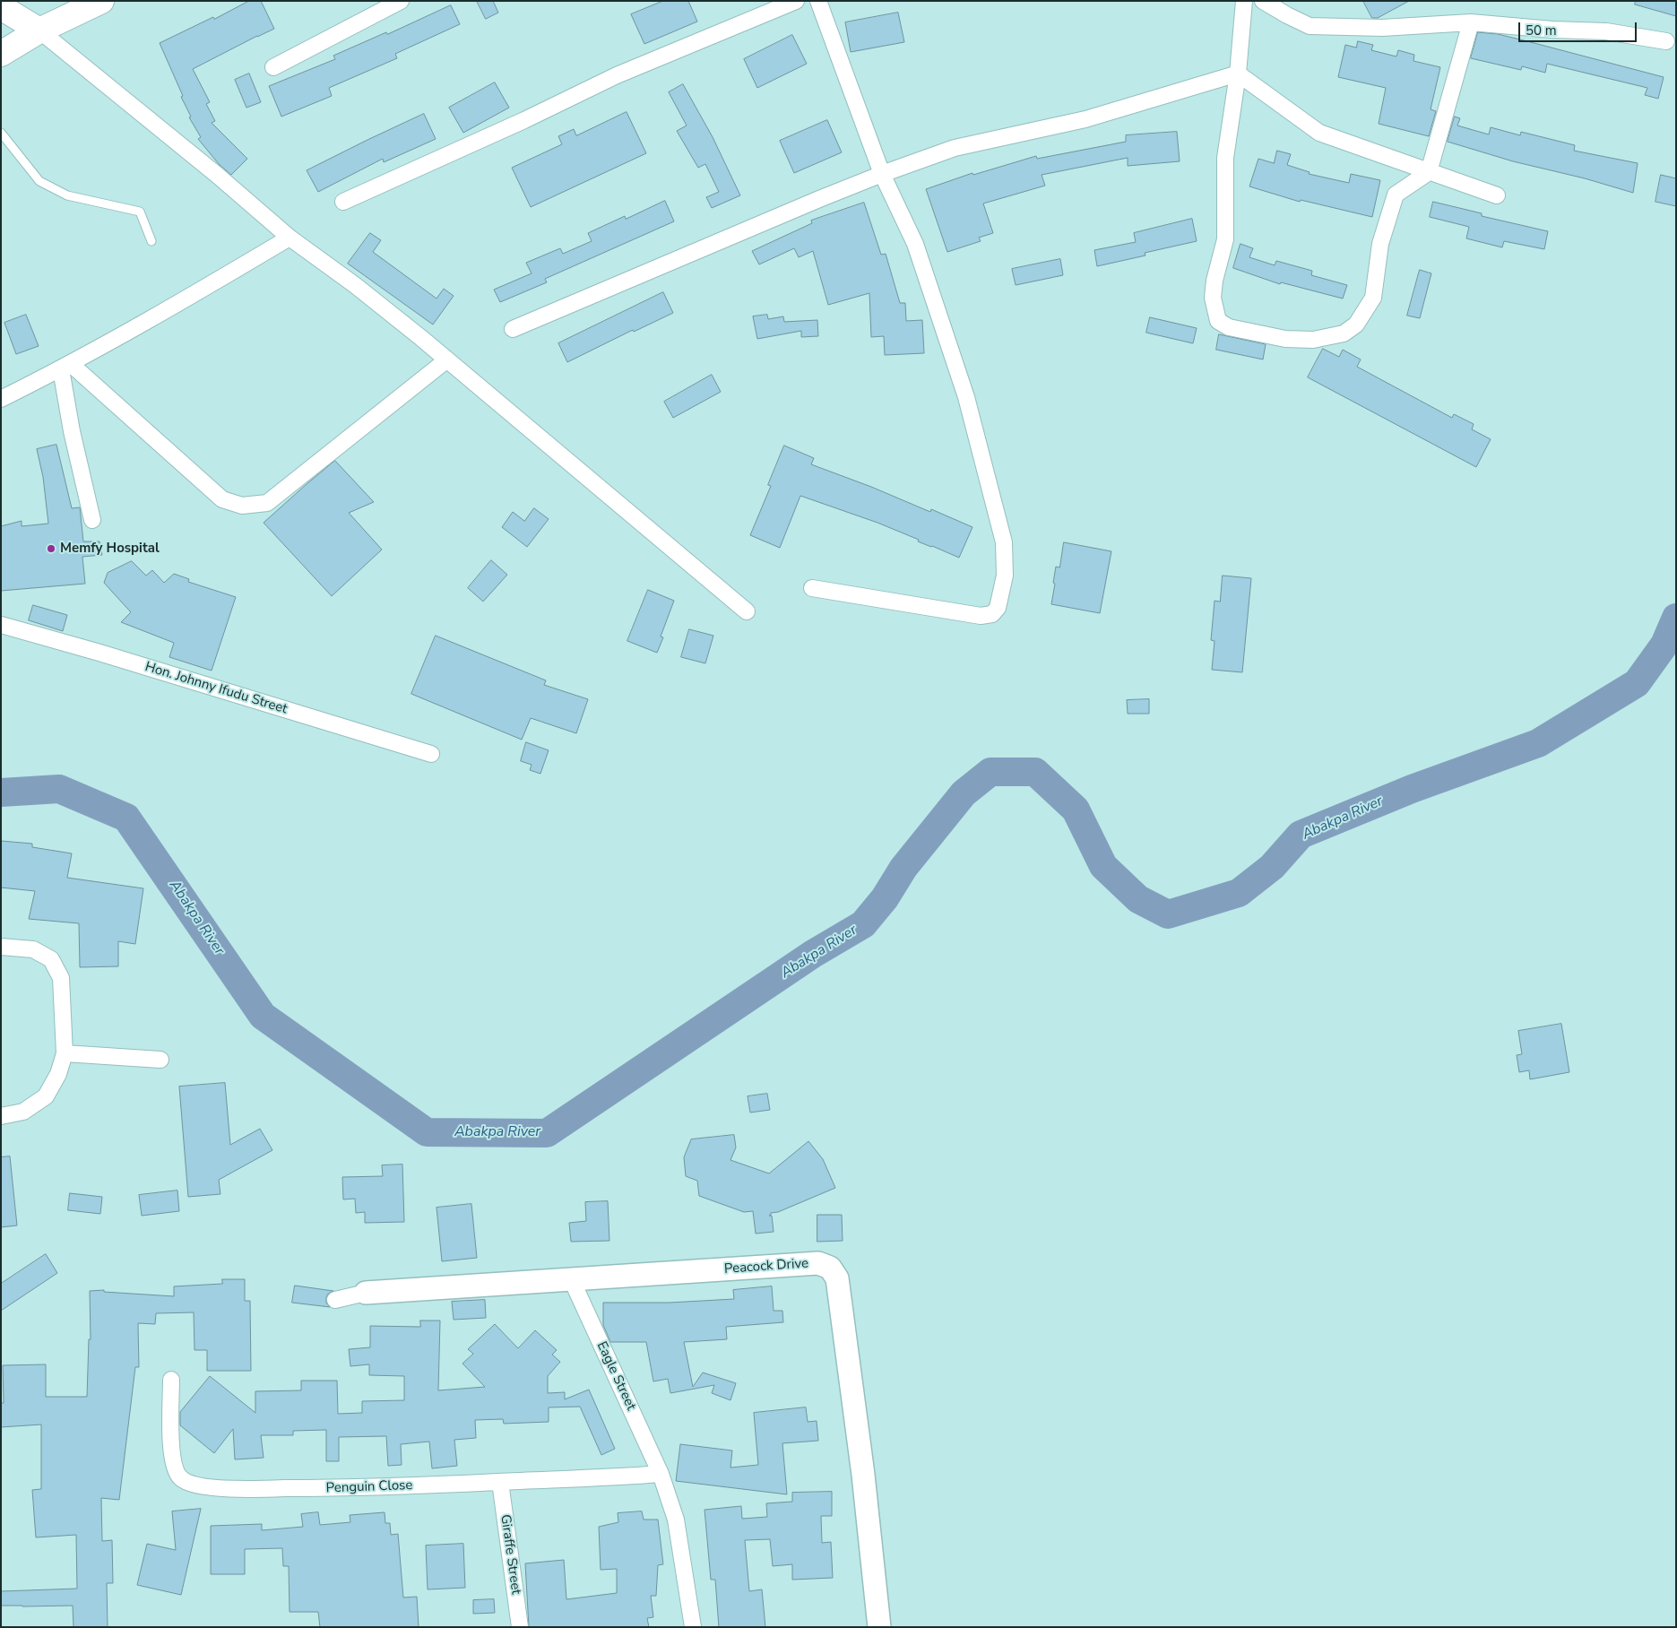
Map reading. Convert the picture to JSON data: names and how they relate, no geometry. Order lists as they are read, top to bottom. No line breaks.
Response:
{"streets":{"street":["Hon. Johnny Ifudu Street","Peacock Drive","Eagle Street","Penguin Close","Giraffe Street"]},"crossings":[["Peacock Drive","Eagle Street"],["Eagle Street","Penguin Close"],["Penguin Close","Giraffe Street"]],"water":["Abakpa River"],"places":["Memfy Hospital"],"scale_bar":"50 m"}
